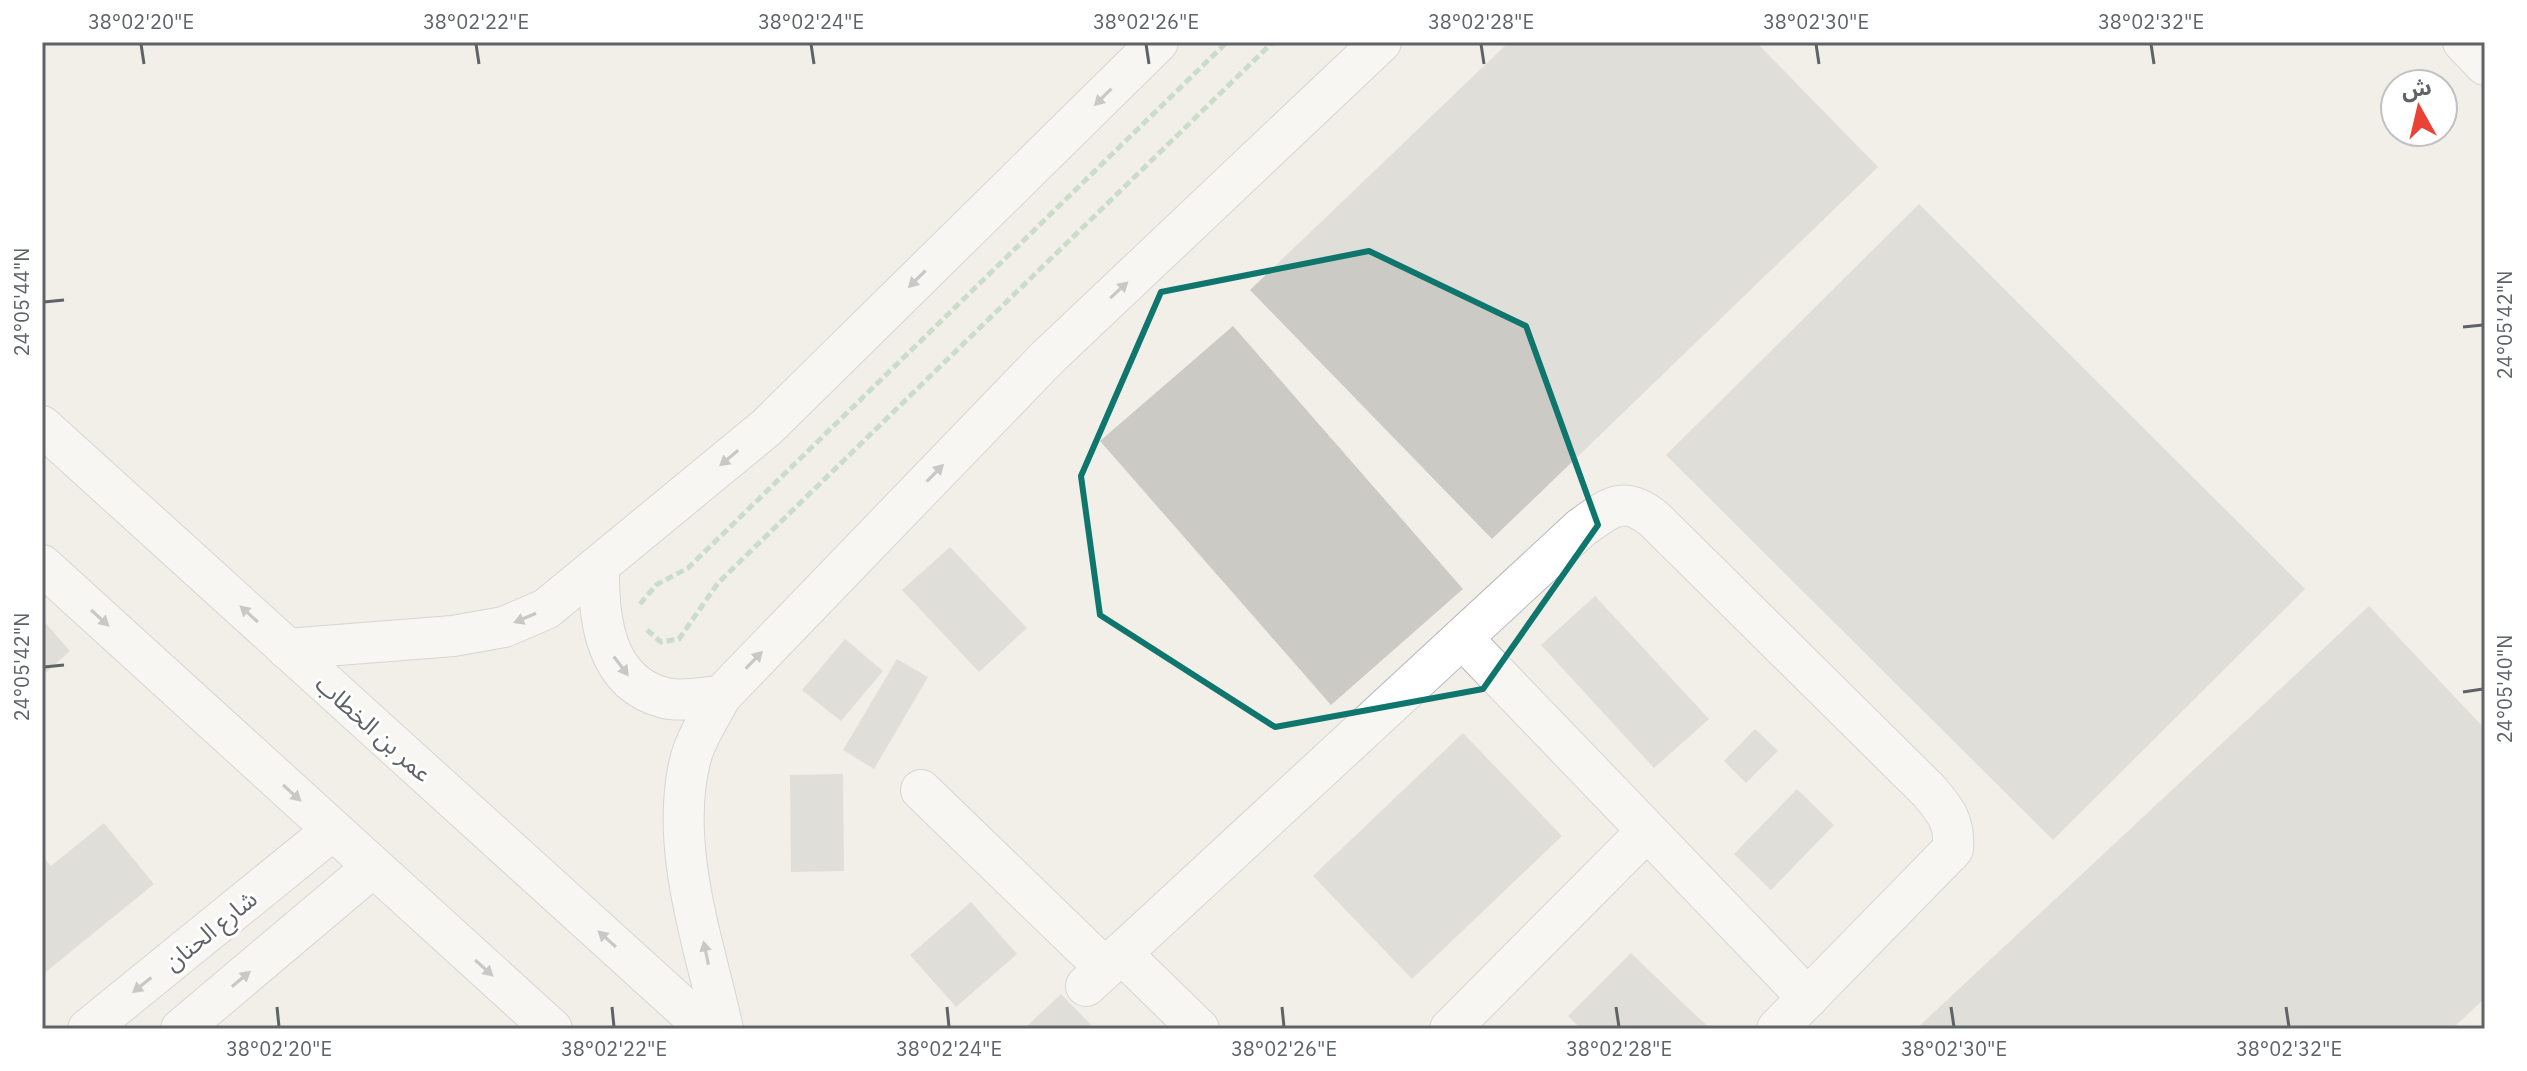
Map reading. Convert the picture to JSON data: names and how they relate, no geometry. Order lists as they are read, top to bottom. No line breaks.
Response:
{"streets":{"street":["عمر بن الخطاب","شارع الحنان"]},"north":"top","coordinates":["38°02'20\"E","38°02'22\"E","38°02'24\"E","38°02'26\"E","38°02'28\"E","38°02'30\"E","38°02'32\"E","24°05'44\"N","24°05'42\"N","24°05'40\"N"]}
